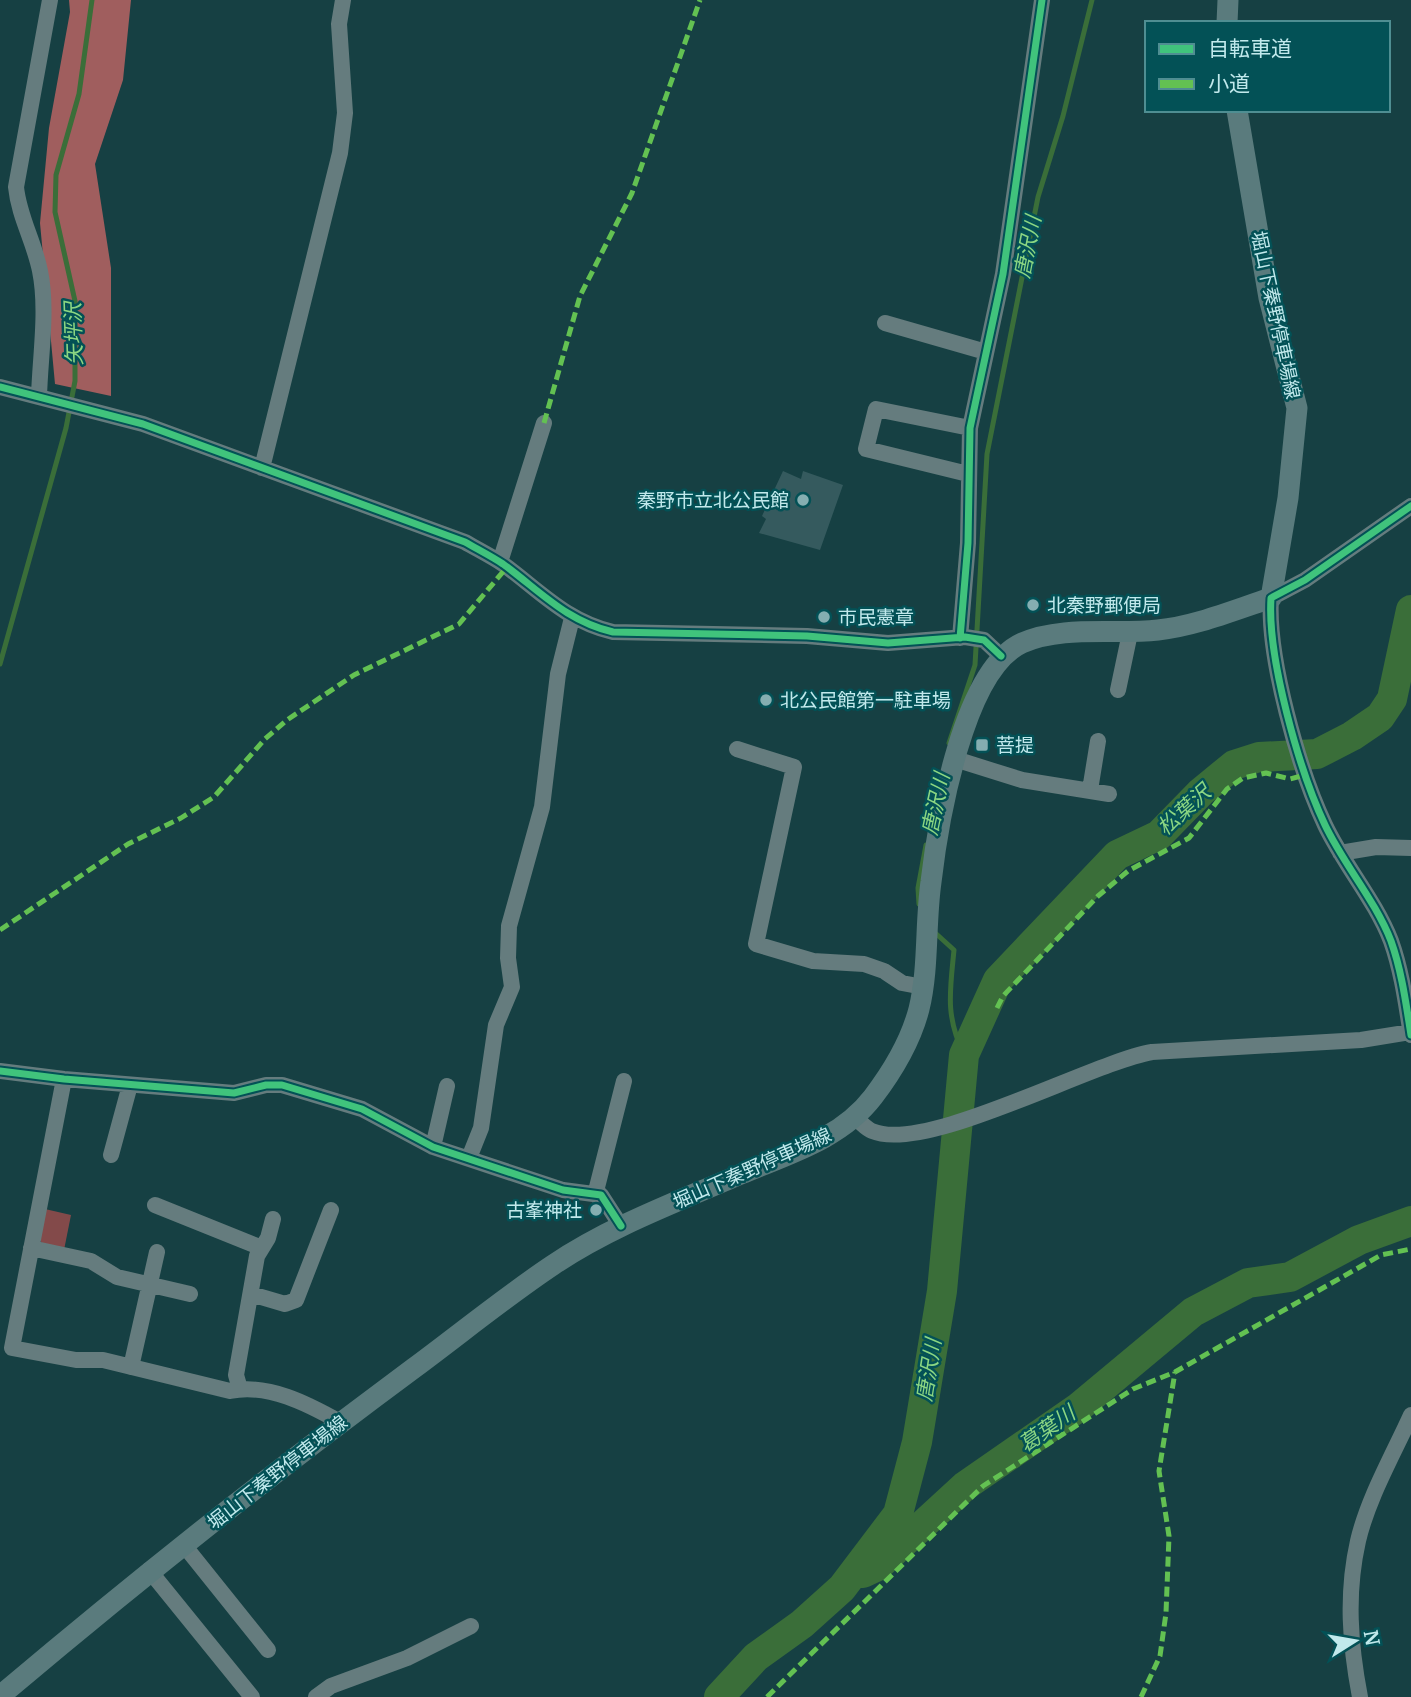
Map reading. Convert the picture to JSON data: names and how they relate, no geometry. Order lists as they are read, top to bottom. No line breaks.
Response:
{"streets":{"main road":["堀山下秦野停車場線"]},"water":["唐沢川","矢坪沢","松葉沢","葛葉川"],"places":{"other":["秦野市立北公民館","北秦野郵便局","市民憲章","北公民館第一駐車場","古峯神社"],"transit":["菩提"]},"legend":["自転車道","小道"],"north":"right"}
